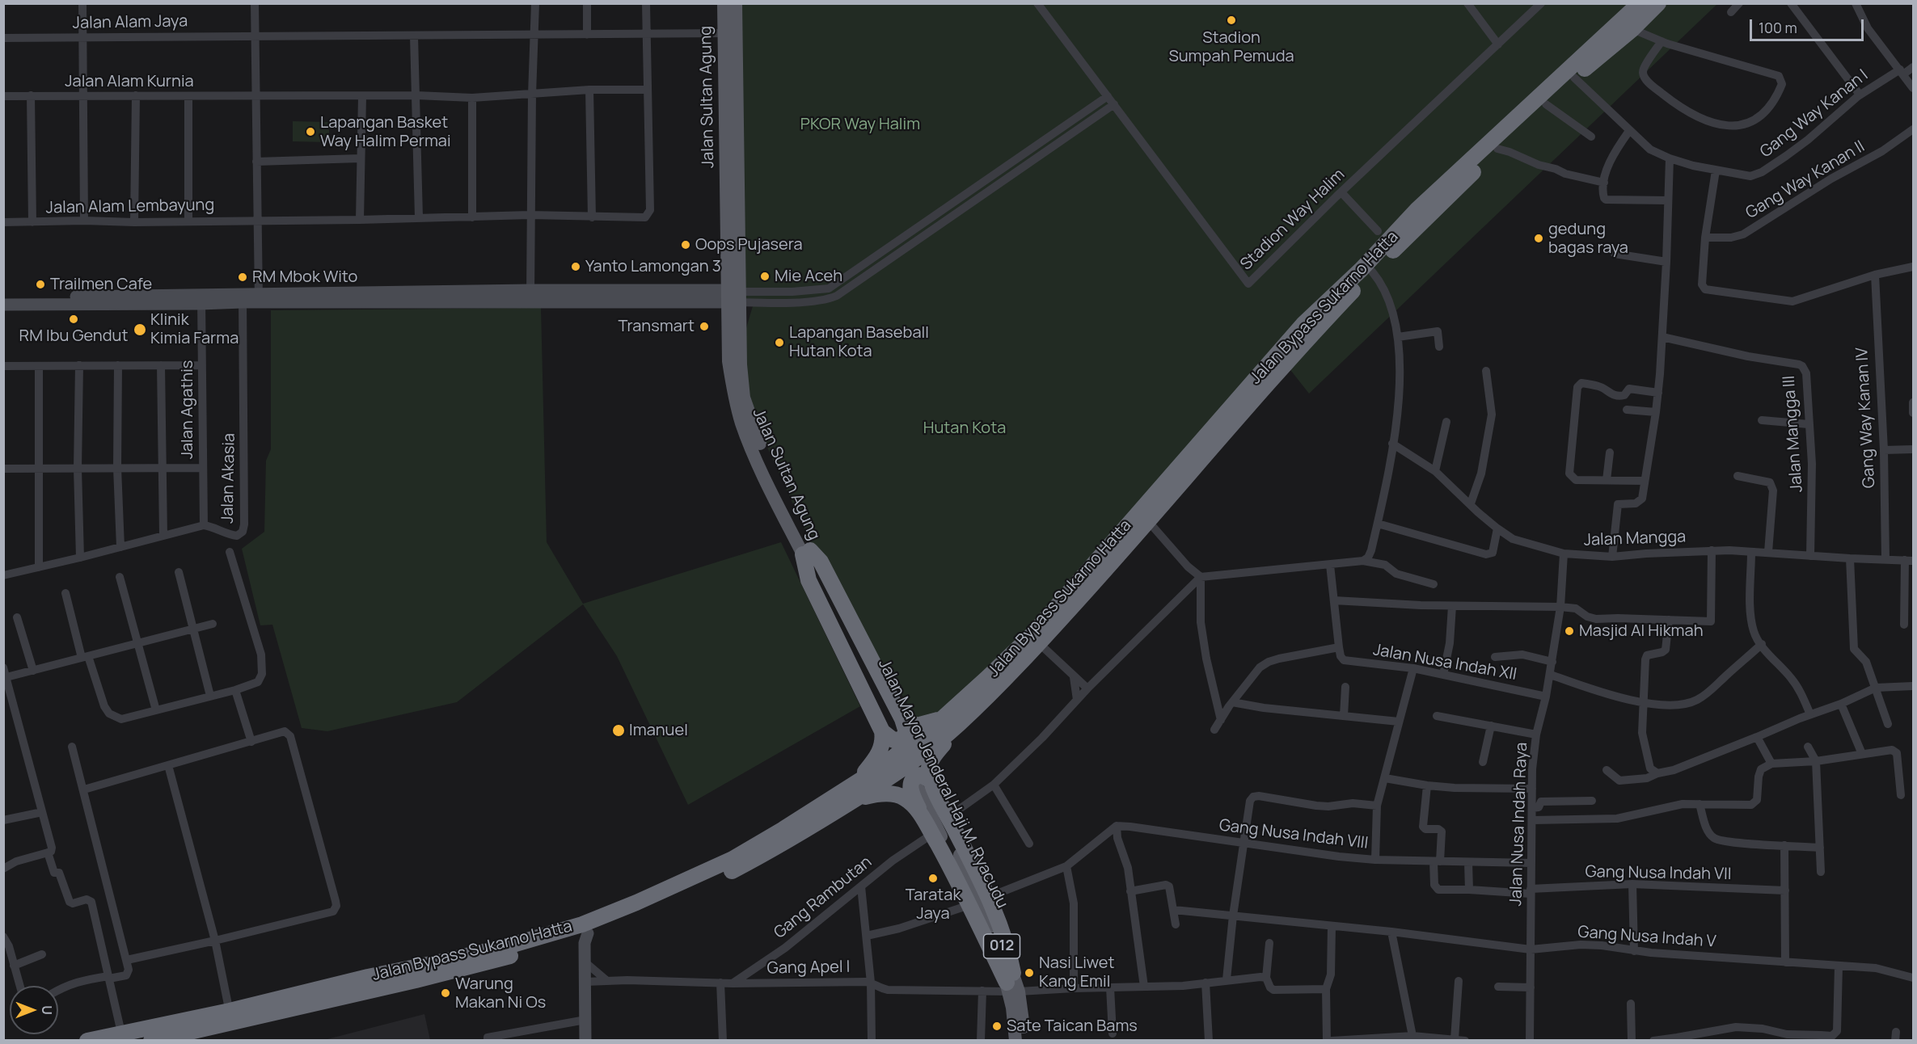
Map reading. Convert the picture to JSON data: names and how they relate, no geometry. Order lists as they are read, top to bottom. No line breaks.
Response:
{"streets":{"highway":["Jalan Bypass Sukarno Hatta"],"main road":["Jalan Sultan Agung","Jalan Mayor Jenderal Haji M. Ryacudu","012"],"street":["Jalan Alam Jaya","Jalan Alam Kurnia","Gang Way Kanan I","Gang Way Kanan II","Jalan Alam Lembayung","Stadion Way Halim","Jalan Agathis","Gang Way Kanan IV","Jalan Mangga III","Jalan Akasia","Jalan Mangga","Jalan Nusa Indah XII","Jalan Nusa Indah Raya","Gang Nusa Indah VIII","Gang Nusa Indah VII","Gang Rambutan","Gang Nusa Indah V","Gang Apel I"]},"crossings":[["Jalan Alam Jaya","Jalan Sultan Agung"],["Jalan Alam Kurnia","Jalan Alam Lembayung"],["Jalan Sultan Agung","Jalan Mayor Jenderal Haji M. Ryacudu"],["Gang Way Kanan I","Jalan Bypass Sukarno Hatta"],["Jalan Agathis","Jalan Akasia"],["Gang Way Kanan IV","Jalan Mangga"],["Jalan Mangga III","Jalan Mangga"],["Jalan Mangga","Jalan Nusa Indah Raya"],["Jalan Nusa Indah XII","Jalan Nusa Indah Raya"],["Jalan Mayor Jenderal Haji M. Ryacudu","Gang Apel I"],["Jalan Nusa Indah Raya","Gang Nusa Indah VIII"],["Jalan Nusa Indah Raya","Gang Nusa Indah VII"],["Jalan Nusa Indah Raya","Gang Nusa Indah V"],["Gang Rambutan","Gang Apel I"]],"parks":["PKOR Way Halim","Hutan Kota"],"places":["Stadion Sumpah Pemuda","Lapangan Basket Way Halim Permai","gedung bagas raya","Oops Pujasera","Yanto Lamongan 3","Mie Aceh","RM Mbok Wito","Trailmen Cafe","RM Ibu Gendut","Transmart","Klinik Kimia Farma","Lapangan Baseball Hutan Kota","Masjid Al Hikmah","Imanuel","Taratak Jaya","Nasi Liwet Kang Emil","Warung Makan Ni Os","Sate Taican Bams"],"scale_bar":"100 m","north":"right"}
